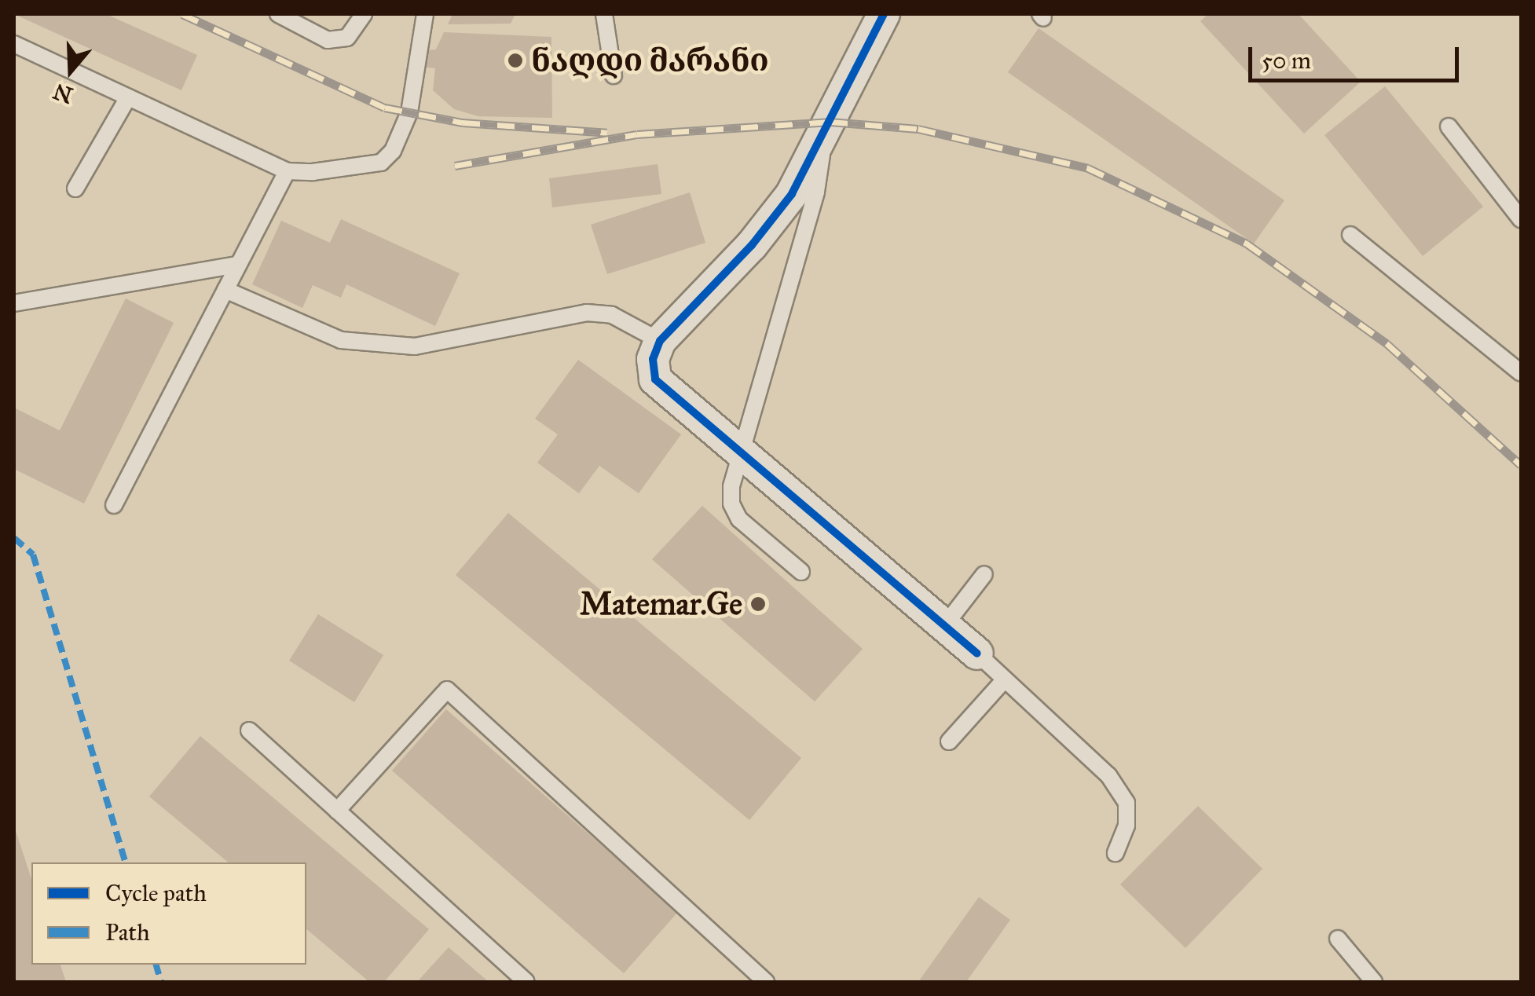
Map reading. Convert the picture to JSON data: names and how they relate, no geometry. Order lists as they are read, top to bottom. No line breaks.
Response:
{"places":["ნაღდი მარანი","Matemar.Ge"],"legend":["Cycle path","Path"],"scale_bar":"50 m","north":"bottom"}
